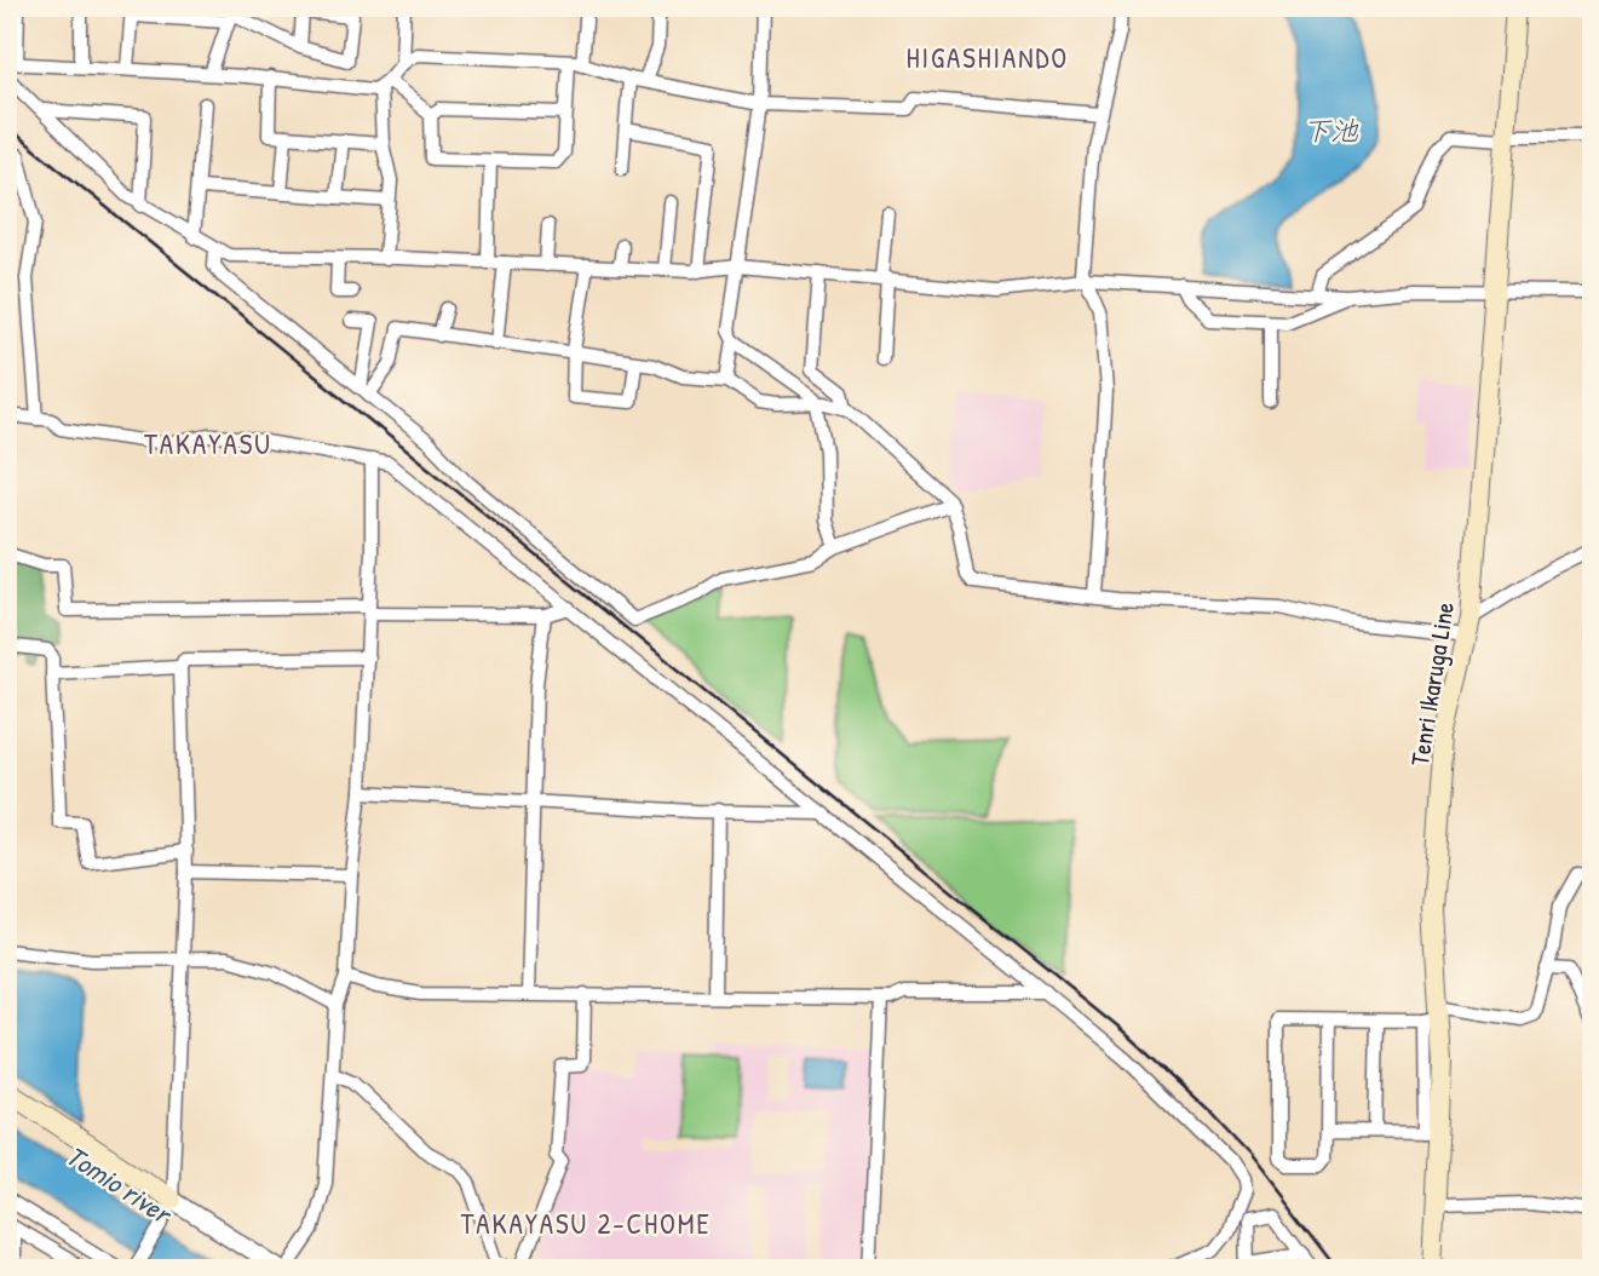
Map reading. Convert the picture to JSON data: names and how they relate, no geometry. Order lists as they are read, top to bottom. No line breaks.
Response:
{"streets":{"main road":["Tenri Ikaruga Line"]},"districts":["HIGASHIANDO","TAKAYASU","TAKAYASU 2-CHOME"],"water":["下池","Tomio river"]}
